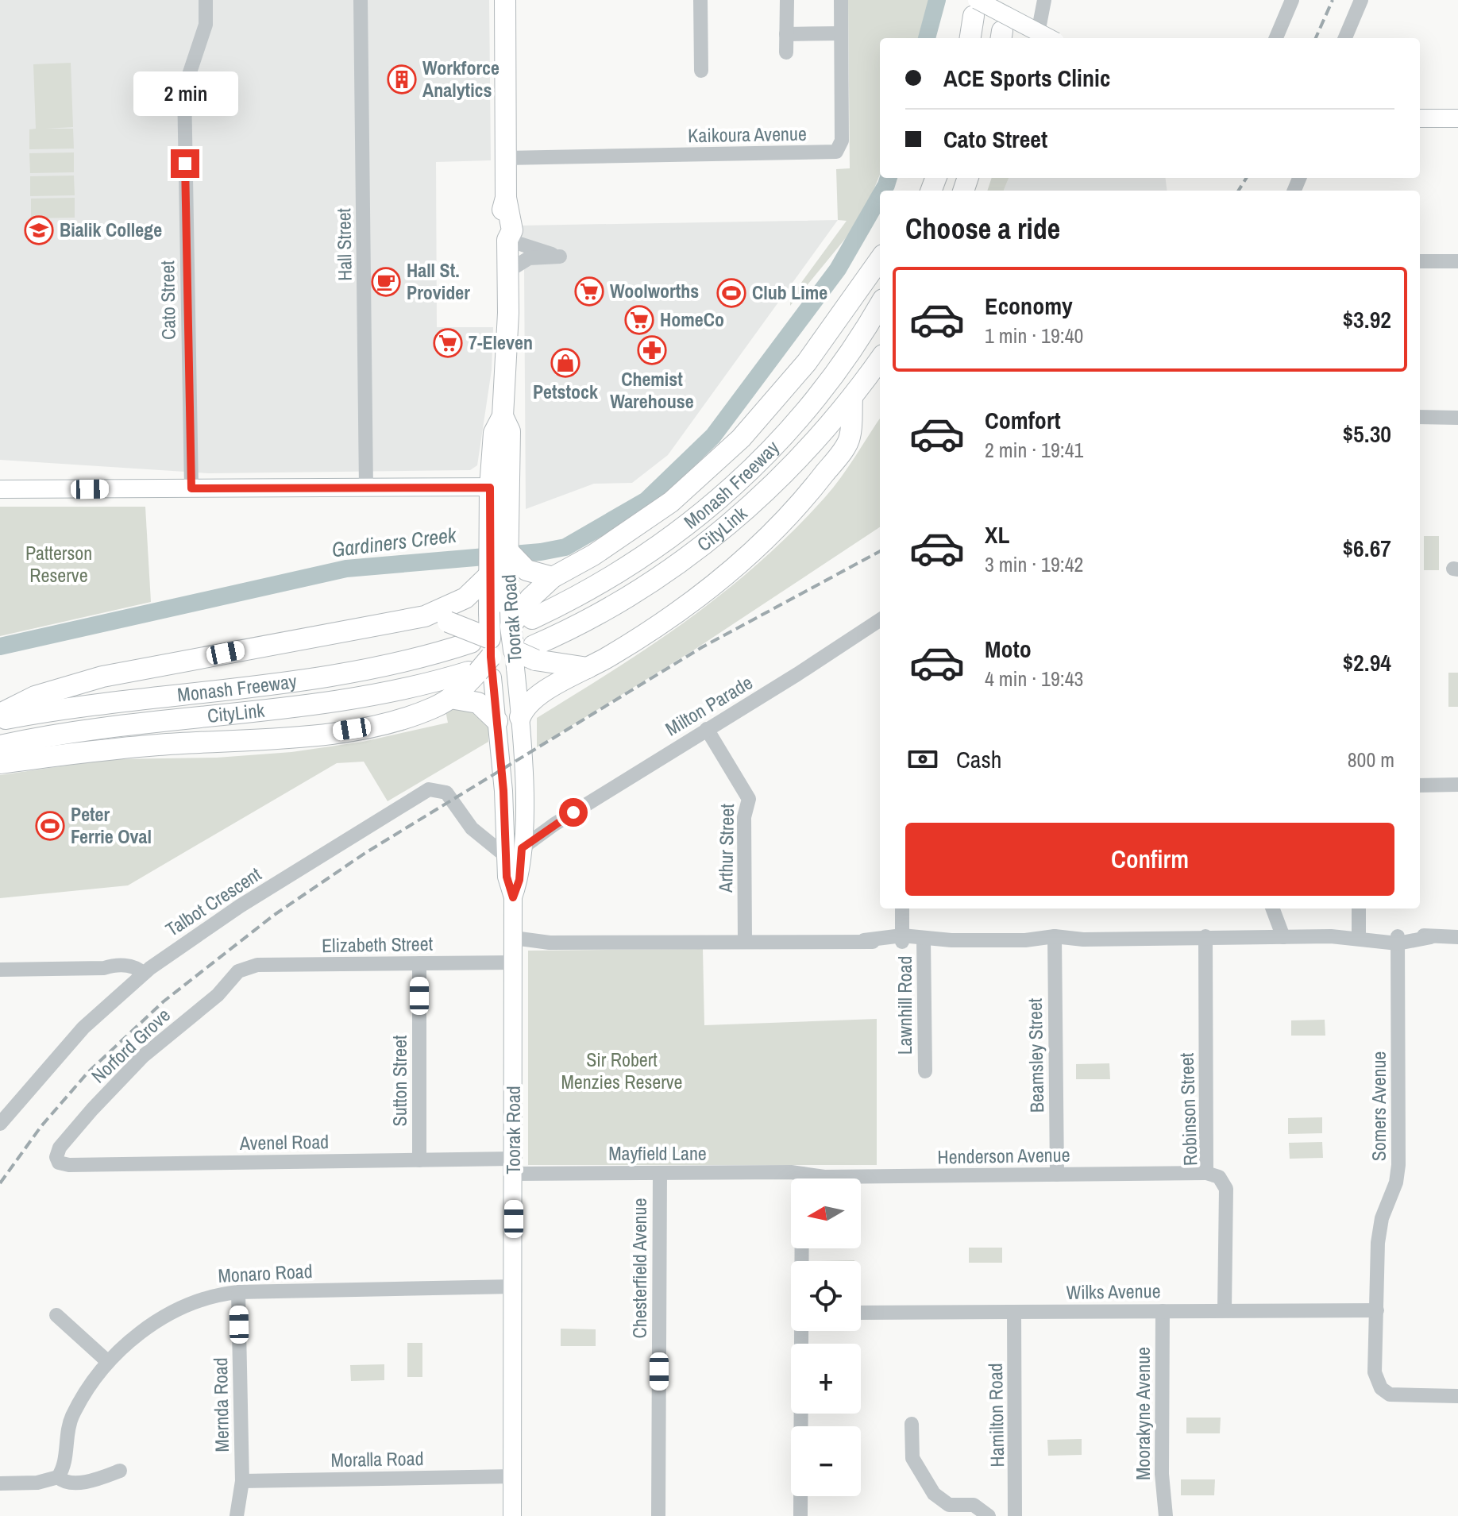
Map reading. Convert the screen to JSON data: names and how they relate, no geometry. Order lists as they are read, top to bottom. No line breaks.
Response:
{"streets":{"highway":["Monash Freeway","CityLink","Toorak Road"],"street":["Kaikoura Avenue","Hall Street","Cato Street","Milton Parade","Arthur Street","Talbot Crescent","Elizabeth Street","Lawnhill Road","Norford Grove","Beamsley Street","Sutton Street","Somers Avenue","Robinson Street","Avenel Road","Mayfield Lane","Henderson Avenue","Chesterfield Avenue","Monaro Road","Wilks Avenue","Mernda Road","Moorakyne Avenue","Hamilton Road","Moralla Road"]},"crossings":[["Kaikoura Avenue","Toorak Road"],["Monash Freeway","CityLink"],["Monash Freeway","Toorak Road"],["CityLink","Toorak Road"],["Toorak Road","Milton Parade"],["Toorak Road","Talbot Crescent"],["Toorak Road","Elizabeth Street"],["Toorak Road","Avenel Road"],["Toorak Road","Mayfield Lane"],["Toorak Road","Monaro Road"],["Toorak Road","Moralla Road"],["Milton Parade","Arthur Street"],["Milton Parade","Talbot Crescent"],["Arthur Street","Elizabeth Street"],["Elizabeth Street","Lawnhill Road"],["Elizabeth Street","Norford Grove"],["Elizabeth Street","Beamsley Street"],["Elizabeth Street","Sutton Street"],["Elizabeth Street","Somers Avenue"],["Elizabeth Street","Robinson Street"],["Norford Grove","Avenel Road"],["Beamsley Street","Henderson Avenue"],["Sutton Street","Avenel Road"],["Somers Avenue","Wilks Avenue"],["Robinson Street","Henderson Avenue"],["Robinson Street","Wilks Avenue"],["Avenel Road","Mayfield Lane"],["Mayfield Lane","Henderson Avenue"],["Mayfield Lane","Chesterfield Avenue"],["Monaro Road","Mernda Road"],["Wilks Avenue","Moorakyne Avenue"],["Wilks Avenue","Hamilton Road"],["Mernda Road","Moralla Road"]],"water":["Gardiners Creek"],"parks":["Patterson Reserve","Sir Robert Menzies Reserve"],"places":{"building":["Workforce Analytics"],"school or university":["Bialik College"],"cafe":["Hall St. Provider"],"supermarket":["Woolworths","HomeCo","7-Eleven"],"sports":["Club Lime","Peter Ferrie Oval"],"pharmacy":["Chemist Warehouse"],"shop":["Petstock"]},"north":"left","page":{"banner":["ACE Sports Clinic","Cato Street"],"bubble":"2 min","heading":"Choose a ride","list":[{"name":"Economy","note":"1 min · 19:40","value":"$3.92"},{"name":"Comfort","note":"2 min · 19:41","value":"$5.30"},{"name":"XL","note":"3 min · 19:42","value":"$6.67"},{"name":"Moto","note":"4 min · 19:43","value":"$2.94"}],"pay":["Cash","800 m"],"buttons":"Confirm","map_buttons":["+","−"]}}
